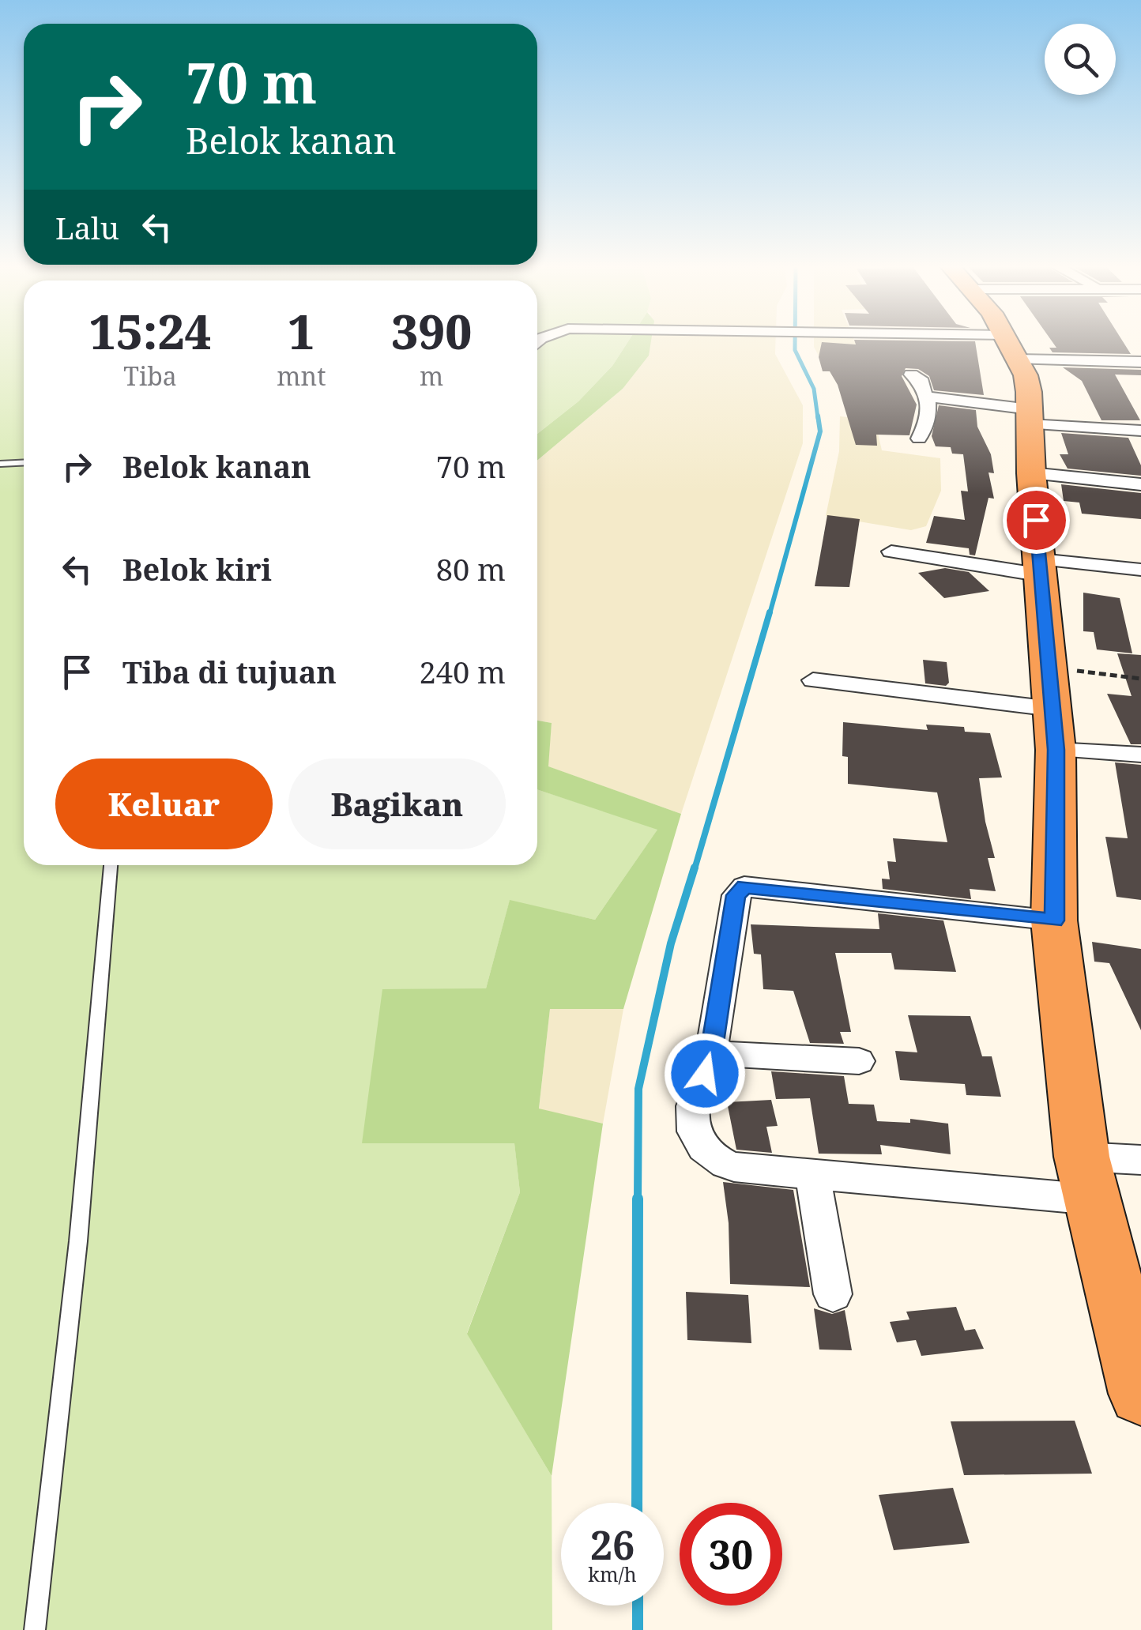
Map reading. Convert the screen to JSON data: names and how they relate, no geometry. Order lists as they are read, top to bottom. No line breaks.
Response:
{"page":{"turn":["70 m","Belok kanan"],"then":"Lalu","eta":["15:24","Tiba","1","mnt","390","m"],"list":[{"name":"Belok kanan","value":"70 m"},{"name":"Belok kiri","value":"80 m"},{"name":"Tiba di tujuan","value":"240 m"}],"buttons":["Keluar","Bagikan"],"speed":"26 km/h","limit":"30"}}
